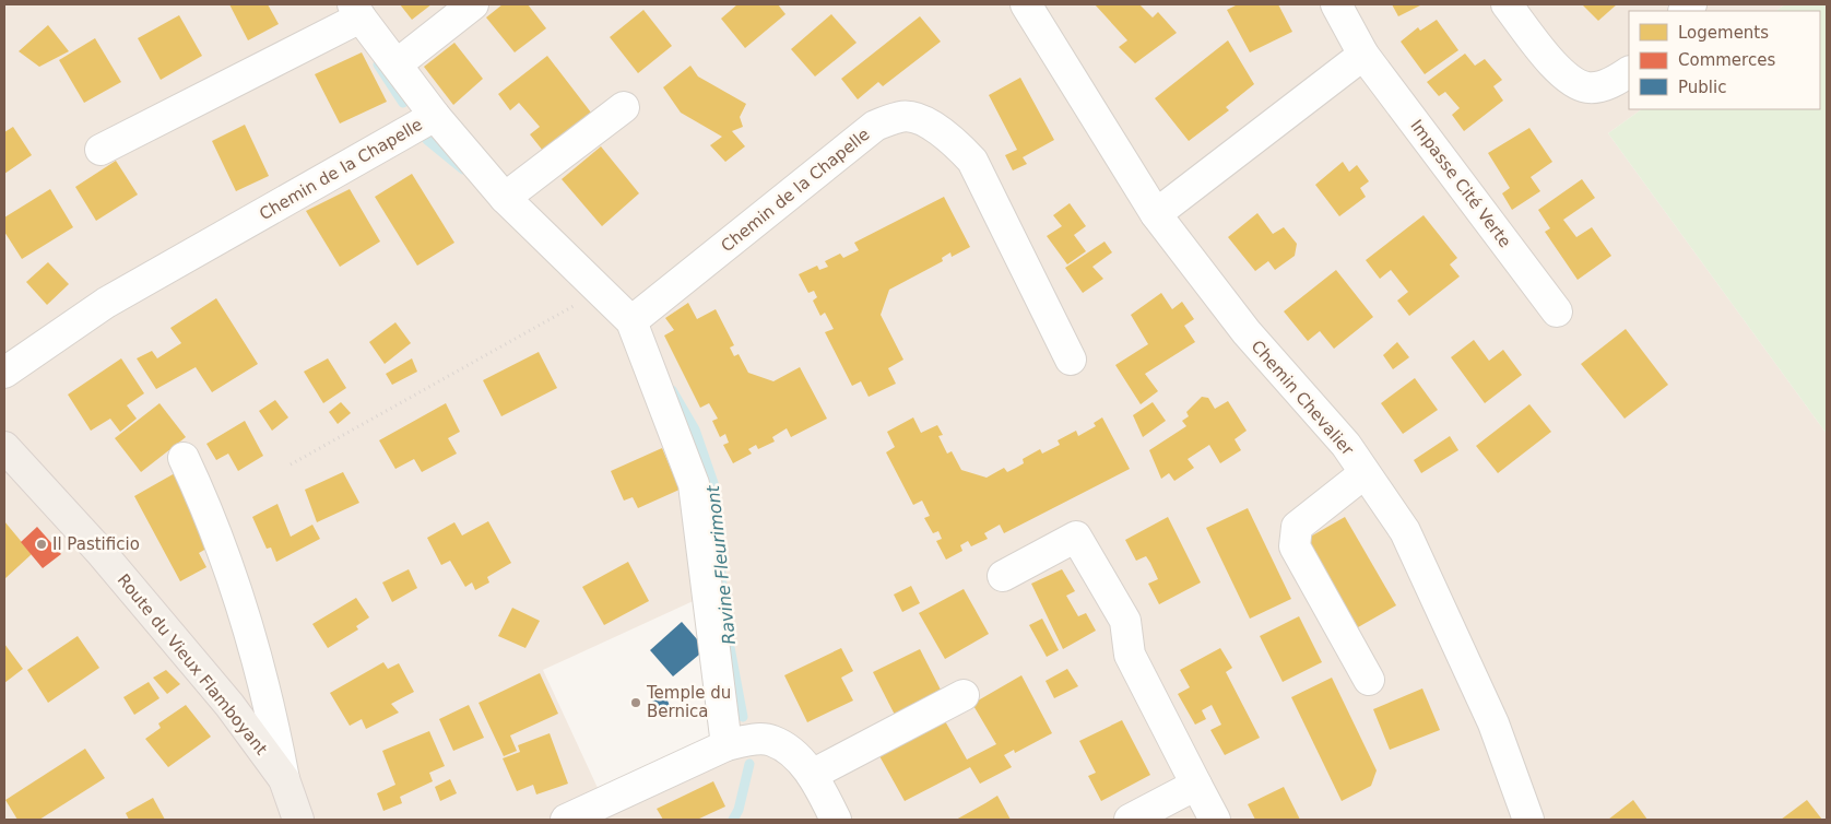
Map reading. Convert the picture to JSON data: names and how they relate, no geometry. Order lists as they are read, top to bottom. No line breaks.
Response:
{"streets":{"main road":["Route du Vieux Flamboyant"],"street":["Chemin de la Chapelle","Impasse Cité Verte","Chemin Chevalier"]},"water":["Ravine Fleurimont"],"places":["Il Pastificio","Temple du Bernica"],"legend":["Logements","Commerces","Public"]}
